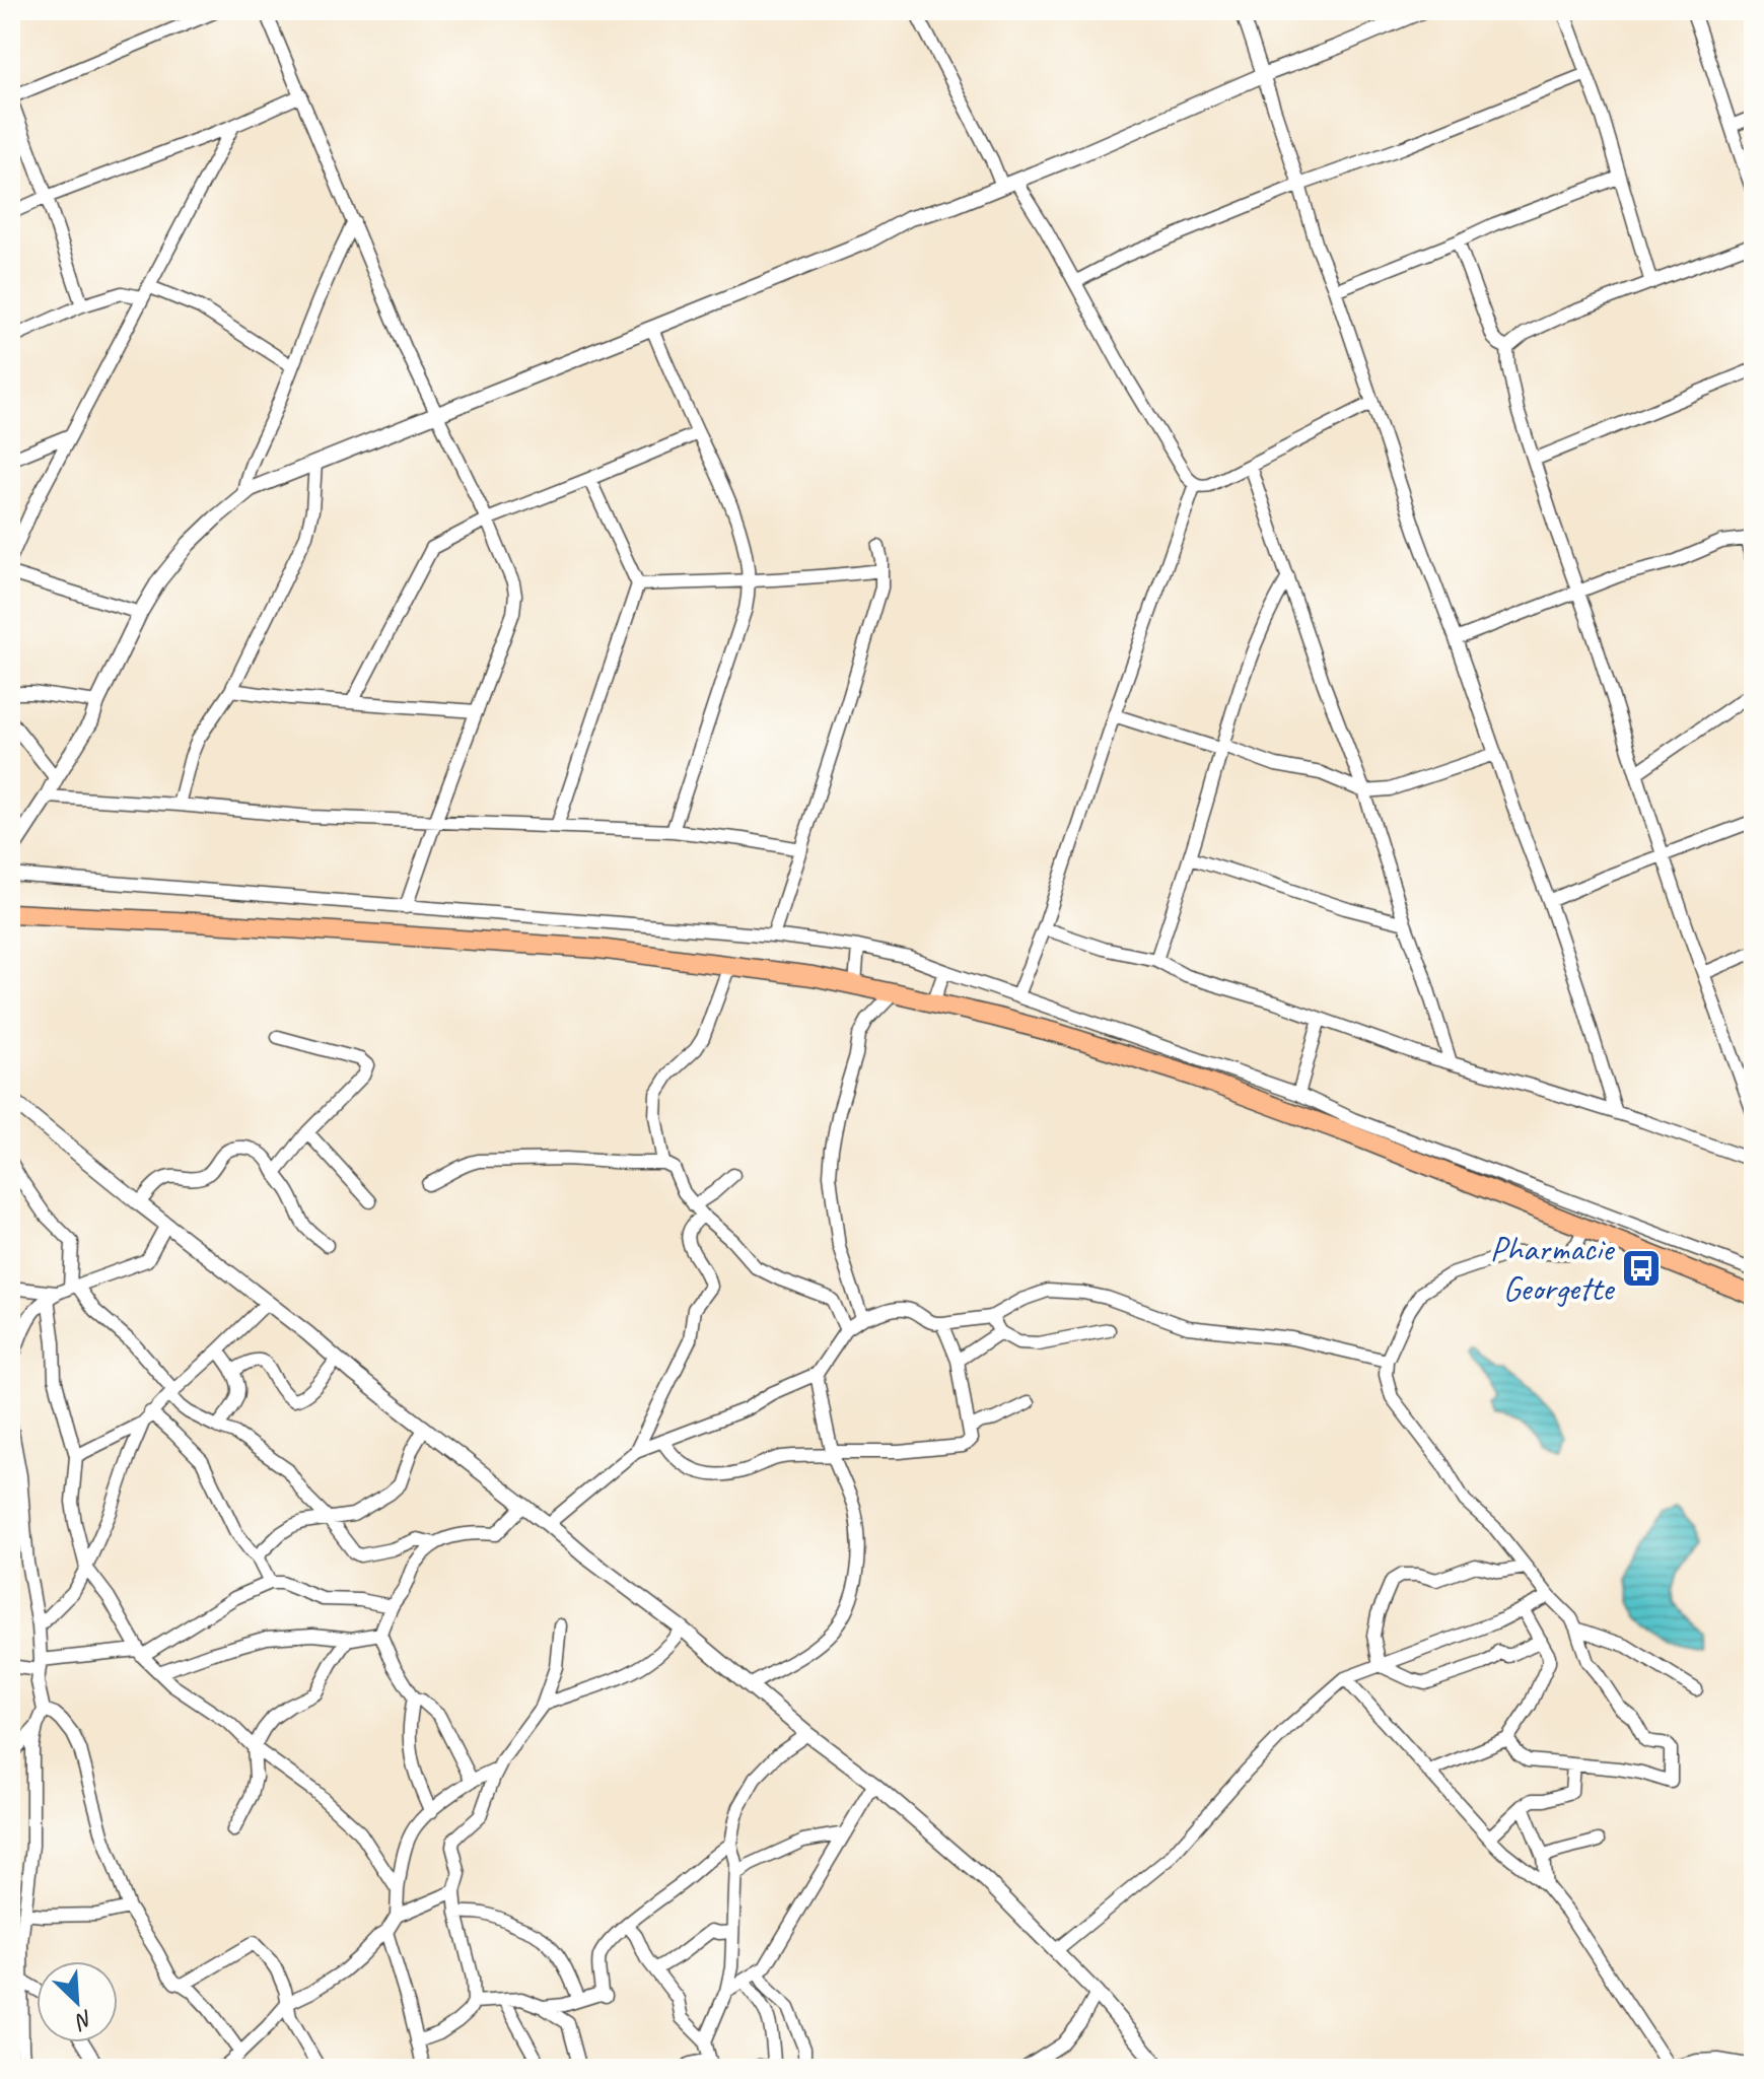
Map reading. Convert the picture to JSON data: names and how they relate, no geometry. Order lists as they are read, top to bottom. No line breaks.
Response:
{"places":{"bus stop":["Pharmacie Georgette"]},"north":"bottom right"}
